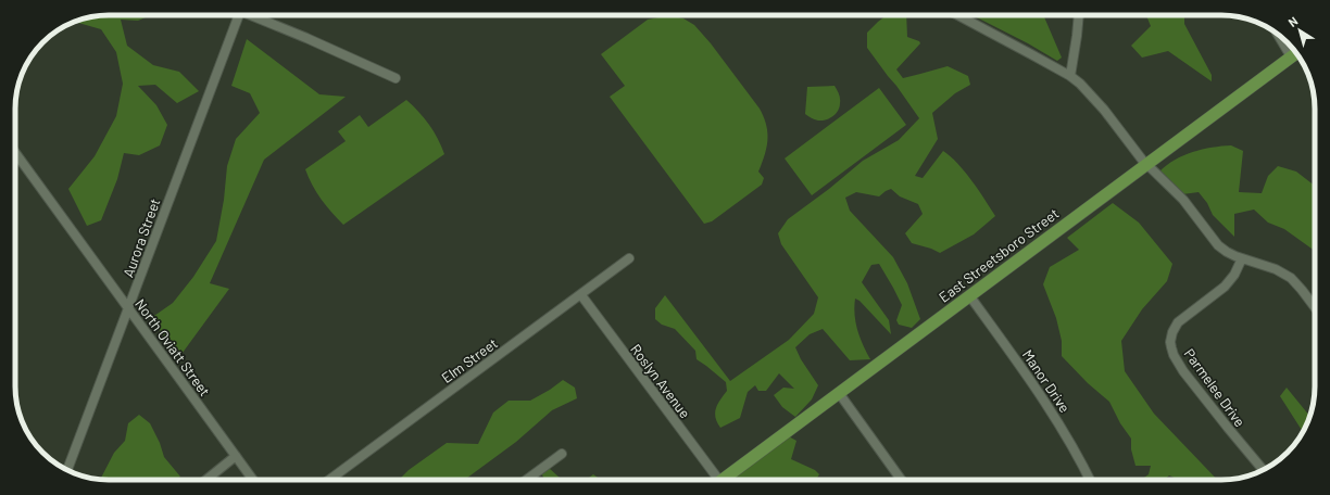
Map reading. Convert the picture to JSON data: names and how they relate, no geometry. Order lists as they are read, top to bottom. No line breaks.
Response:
{"streets":{"main road":["East Streetsboro Street"],"street":["Aurora Street","North Oviatt Street","Elm Street","Roslyn Avenue","Manor Drive","Parmelee Drive"]},"crossings":[["Aurora Street","North Oviatt Street"],["East Streetsboro Street","Manor Drive"],["Elm Street","Roslyn Avenue"]],"north":"top left"}
